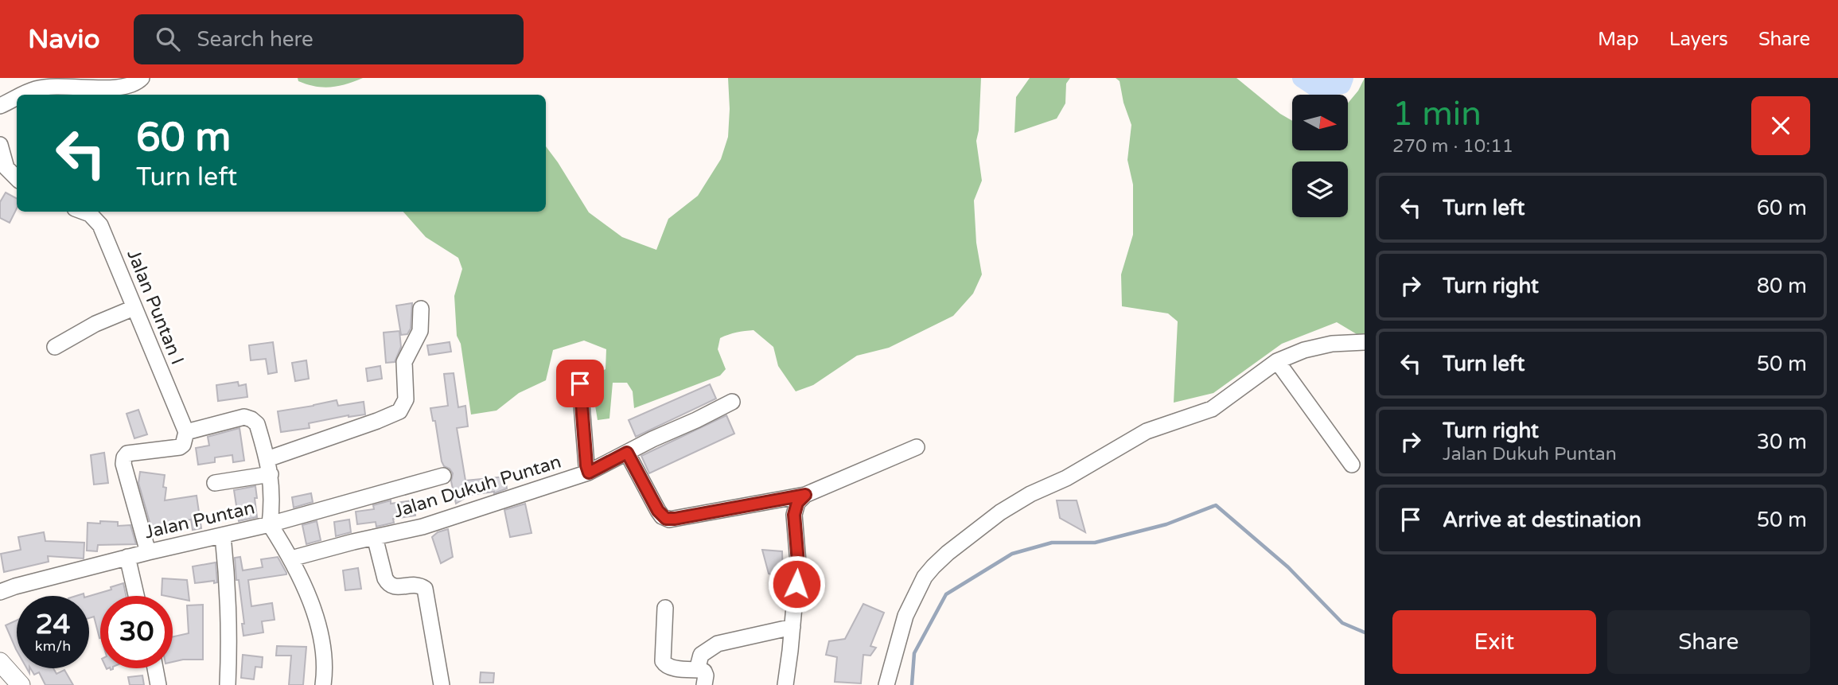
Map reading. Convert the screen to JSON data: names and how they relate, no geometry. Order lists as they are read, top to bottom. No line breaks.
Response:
{"streets":{"street":["Jalan Puntan I","Jalan Dukuh Puntan","Jalan Puntan"]},"crossings":[["Jalan Puntan I","Jalan Puntan"]],"north":"right","page":{"header":"Navio","search":"Search here","nav":["Map","Layers","Share"],"heading":["1 min","270 m · 10:11"],"turn":["60 m","Turn left"],"list":[{"name":"Turn left","value":"60 m"},{"name":"Turn right","value":"80 m"},{"name":"Turn left","value":"50 m"},{"name":"Turn right","note":"Jalan Dukuh Puntan","value":"30 m"},{"name":"Arrive at destination","value":"50 m"}],"speed":"24 km/h","limit":"30","buttons":["Exit","Share"]}}
